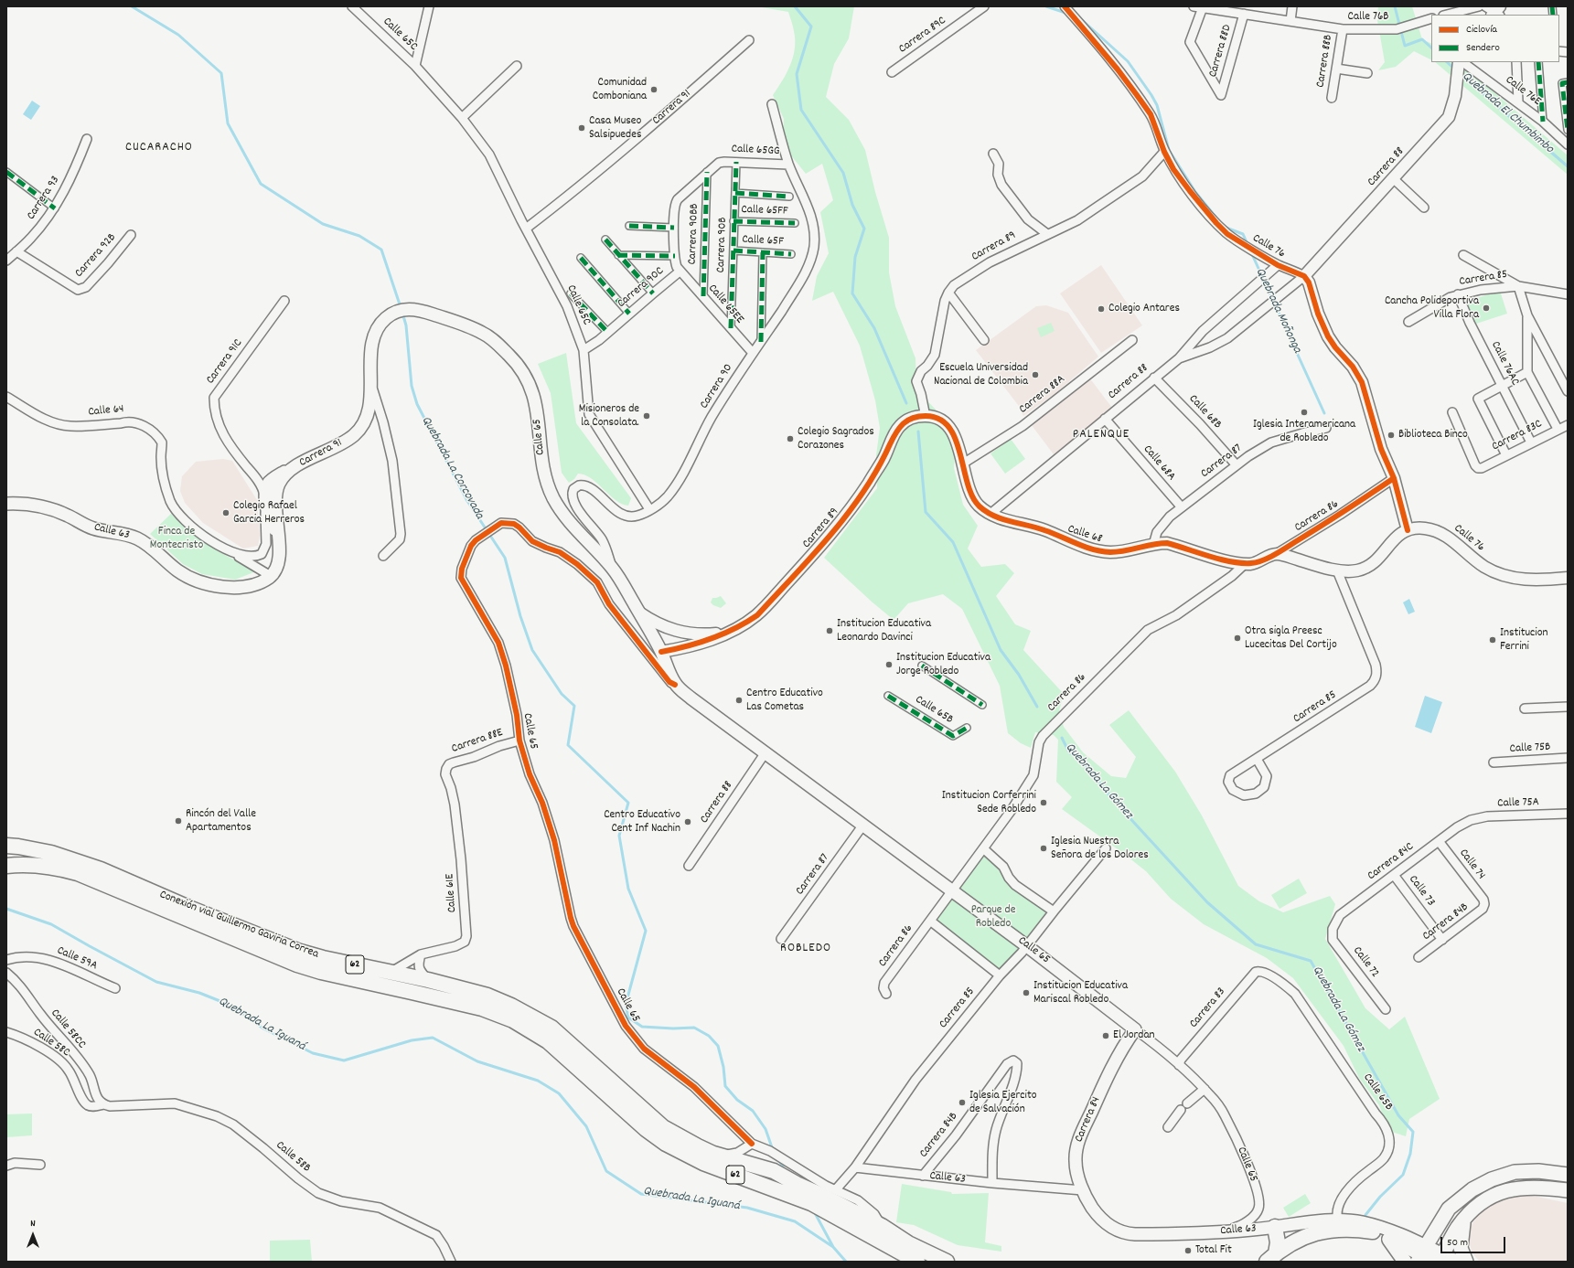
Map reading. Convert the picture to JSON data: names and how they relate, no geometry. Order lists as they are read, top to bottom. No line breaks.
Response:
{"streets":{"highway":["Conexión vial Guillermo Gaviria Correa","62"],"main road":["Carrera 91","Calle 65","Calle 63","Carrera 84"],"street":["Calle 76B","Calle 65C","Carrera 89C","Carrera 88D","Carrera 88B","Calle 76E","Calle 65GG","Carrera 88","Carrera 93","Calle 65FF","Carrera 90BB","Calle 65F","Carrera 90B","Carrera 89","Calle 76","Carrera 92B","Carrera 85","Carrera 90C","Calle 65EE","Carrera 91C","Calle 76AC","Carrera 90","Carrera 88A","Calle 64","Calle 68B","Carrera 83C","Carrera 87","Calle 68A","Carrera 86","Calle 68","Calle 65B","Carrera 88E","Calle 75B","Calle 75A","Carrera 84C","Calle 74","Calle 73","Calle 61E","Carrera 84B","Calle 59A","Calle 72","Carrera 83","Calle 58CC","Calle 58C","Calle 58B"]},"crossings":[["Calle 76B","Carrera 88D"],["Calle 76B","Carrera 88B"],["Calle 65C","Carrera 91"],["Calle 65C","Carrera 90C"],["Calle 65C","Carrera 90"],["Calle 76E","Carrera 88"],["Carrera 91","Calle 65"],["Carrera 91","Calle 63"],["Calle 65GG","Carrera 90B"],["Calle 65GG","Carrera 90C"],["Calle 65GG","Carrera 90"],["Carrera 88","Calle 76"],["Carrera 88","Calle 68B"],["Carrera 88","Calle 65"],["Carrera 88","Calle 68A"],["Carrera 88","Calle 68"],["Carrera 93","Carrera 92B"],["Calle 65FF","Carrera 90B"],["Carrera 90BB","Carrera 90C"],["Carrera 90BB","Calle 65EE"],["Calle 65F","Carrera 90B"],["Carrera 90B","Calle 65EE"],["Carrera 89","Calle 76"],["Carrera 89","Calle 65"],["Carrera 89","Calle 68"],["Carrera 85","Calle 76AC"],["Carrera 85","Calle 65"],["Carrera 85","Calle 63"],["Carrera 90C","Calle 65EE"],["Calle 65EE","Carrera 90"],["Carrera 91C","Calle 64"],["Calle 76AC","Carrera 83C"],["Carrera 90","Calle 65"],["Carrera 88A","Calle 68"],["Calle 68B","Carrera 87"],["Calle 65","Carrera 87"],["Calle 65","Carrera 86"],["Calle 65","Calle 63"],["Calle 65","Carrera 88E"],["Calle 65","Carrera 83"],["Calle 65","Carrera 84"],["Carrera 87","Calle 68A"],["Carrera 87","Calle 68"],["Carrera 86","Calle 68"],["Calle 63","Calle 65B"],["Calle 63","Carrera 84B"],["Calle 63","Carrera 84"],["Calle 65B","Carrera 83"],["Carrera 88E","Calle 61E"],["Calle 75A","Carrera 84C"],["Carrera 84C","Calle 74"],["Carrera 84C","Calle 73"],["Carrera 84C","Calle 72"],["Calle 74","Carrera 84B"],["Calle 73","Carrera 84B"],["Calle 61E","Conexión vial Guillermo Gaviria Correa"],["Calle 58CC","Calle 58C"],["Calle 58CC","Calle 58B"],["Calle 58C","Calle 58B"]],"districts":["CUCARACHO","PALENQUE","ROBLEDO"],"water":["Quebrada El Chumbimbo","Quebrada Moñonga","Quebrada La Corcovada","Quebrada La Gómez","Quebrada La Iguaná"],"parks":["Finca de Montecristo","Parque de Robledo"],"places":["Comunidad Comboniana","Casa Museo Salsipuedes","Cancha Polideportiva Villa Flora","Colegio Antares","Escuela Universidad Nacional de Colombia","Iglesia Interamericana de Robledo","Misioneros de la Consolata.","Biblioteca Binco","Colegio Sagrados Corazones","Colegio Rafael Garcia Herreros","Institucion Educativa Leonardo Davinci","Otra sigla Preesc Lucecitas Del Cortijo","Institucion Ferrini","Institucion Educativa Jorge Robledo","Centro Educativo Las Cometas","Institucion Corferrini Sede Robledo","Rincón del Valle Apartamentos","Centro Educativo Cent Inf Nachin","Iglesia Nuestra Señora de los Dolores","Institucion Educativa Mariscal Robledo","El Jordan","Iglesia Ejercito de Salvación","Total Fit"],"legend":["Ciclovía","Sendero"],"scale_bar":"50 m","north":"top"}
